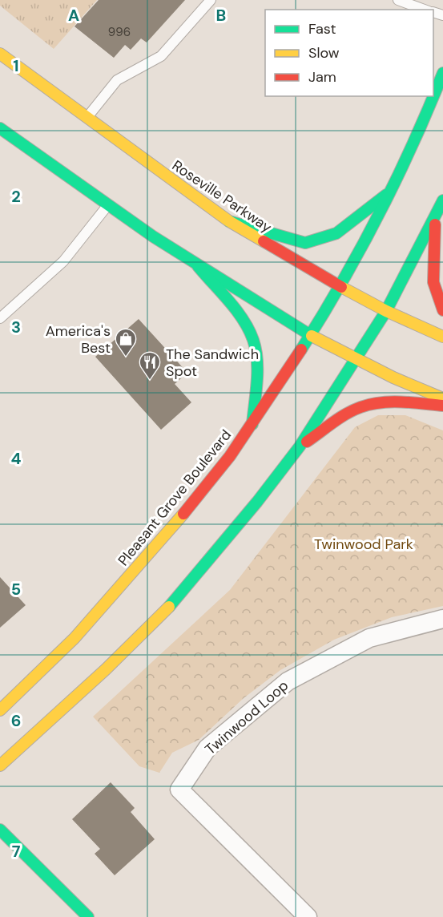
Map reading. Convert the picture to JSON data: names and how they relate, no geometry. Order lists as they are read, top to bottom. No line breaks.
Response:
{"streets":{"main road":["Roseville Parkway","Pleasant Grove Boulevard"],"street":["Twinwood Loop"]},"crossings":[["Roseville Parkway","Pleasant Grove Boulevard"]],"parks":["Twinwood Park"],"places":{"shop":["America's Best"],"restaurant":["The Sandwich Spot"]},"house_numbers":["996"],"legend":["Fast","Slow","Jam"],"grid":{"columns":["A","B"],"rows":["1","2","3","4","5","6","7"]}}
